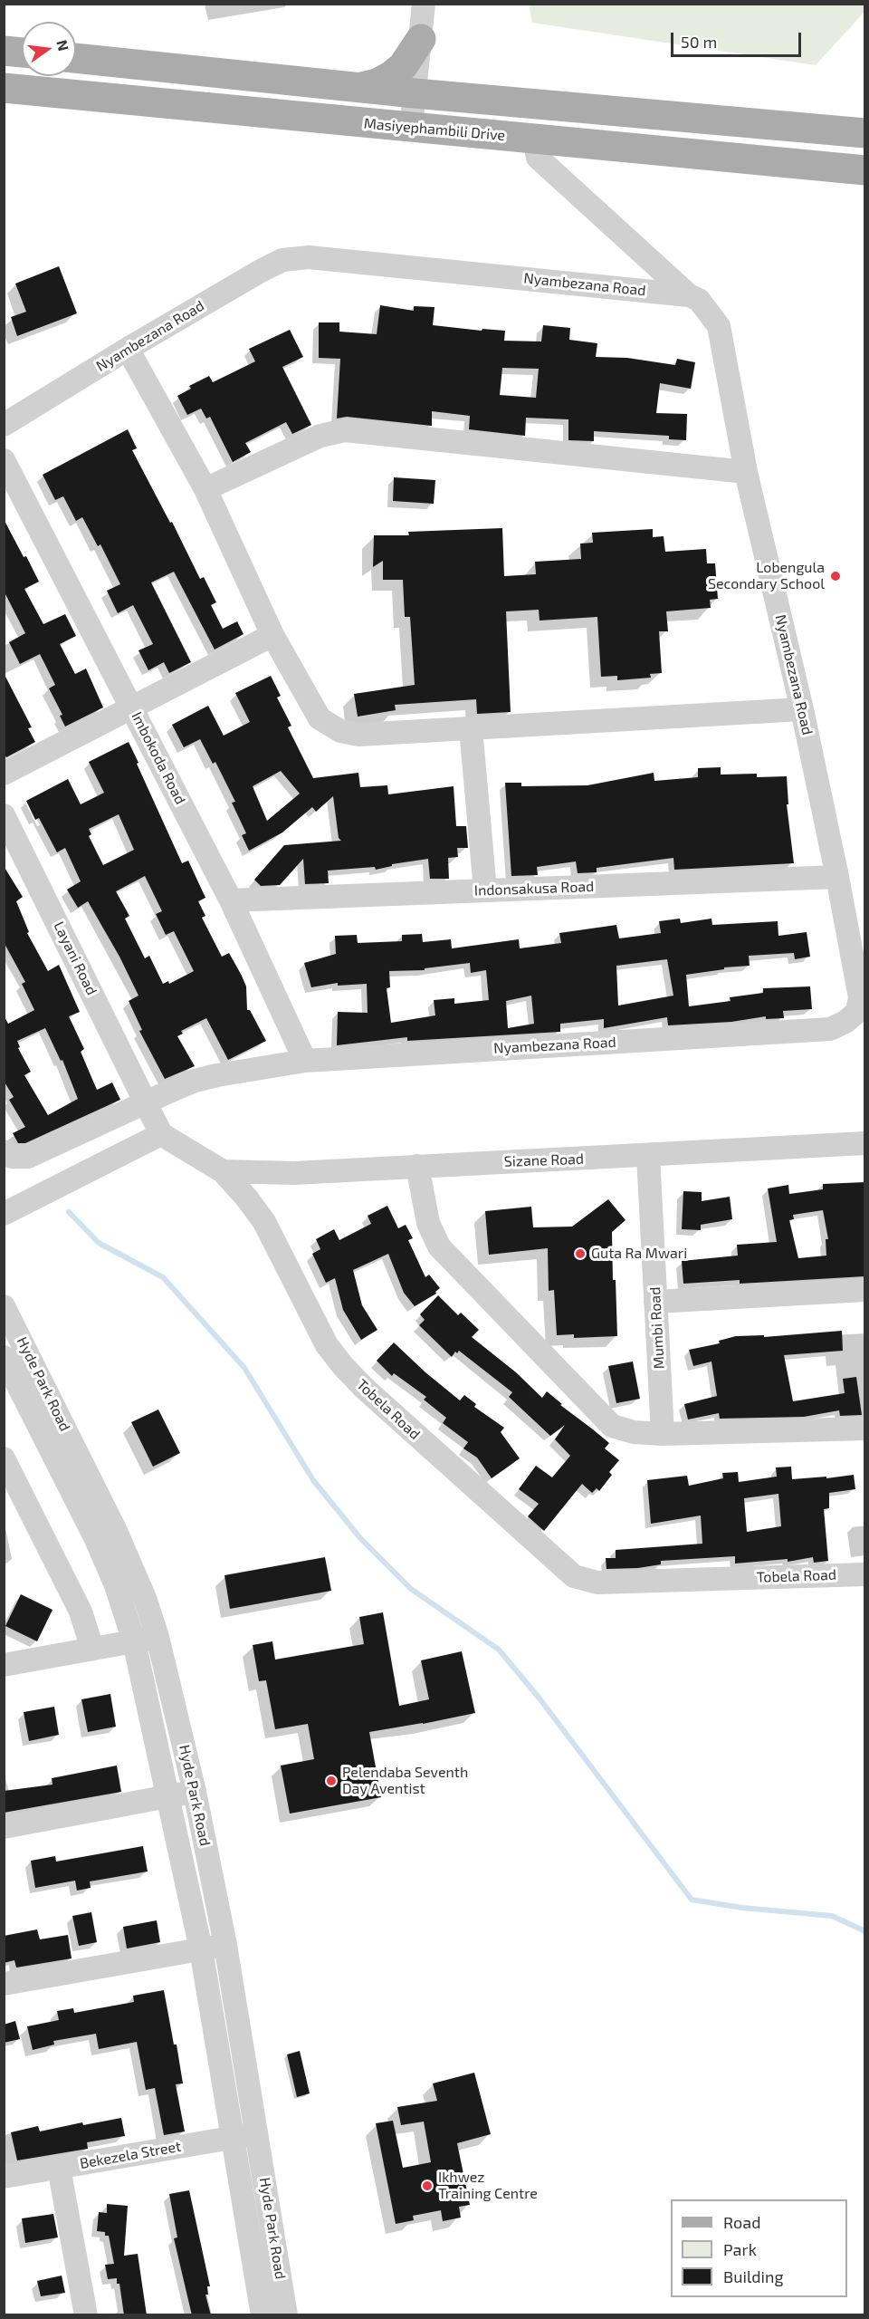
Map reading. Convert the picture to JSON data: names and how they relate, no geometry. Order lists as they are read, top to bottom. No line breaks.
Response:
{"streets":{"main road":["Masiyephambili Drive"],"street":["Nyambezana Road","Imbokoda Road","Indonsakusa Road","Layani Road","Sizane Road","Mumbi Road","Hyde Park Road","Tobela Road","Bekezela Street"]},"crossings":[["Nyambezana Road","Imbokoda Road"],["Nyambezana Road","Indonsakusa Road"],["Nyambezana Road","Layani Road"],["Imbokoda Road","Indonsakusa Road"],["Layani Road","Tobela Road"],["Sizane Road","Mumbi Road"],["Sizane Road","Tobela Road"],["Hyde Park Road","Bekezela Street"]],"places":["Lobengula Secondary School","Guta Ra Mwari","Pelendaba Seventh Day Aventist","Ikhwez Training Centre"],"legend":["Road","Park","Building"],"scale_bar":"50 m","north":"right"}
